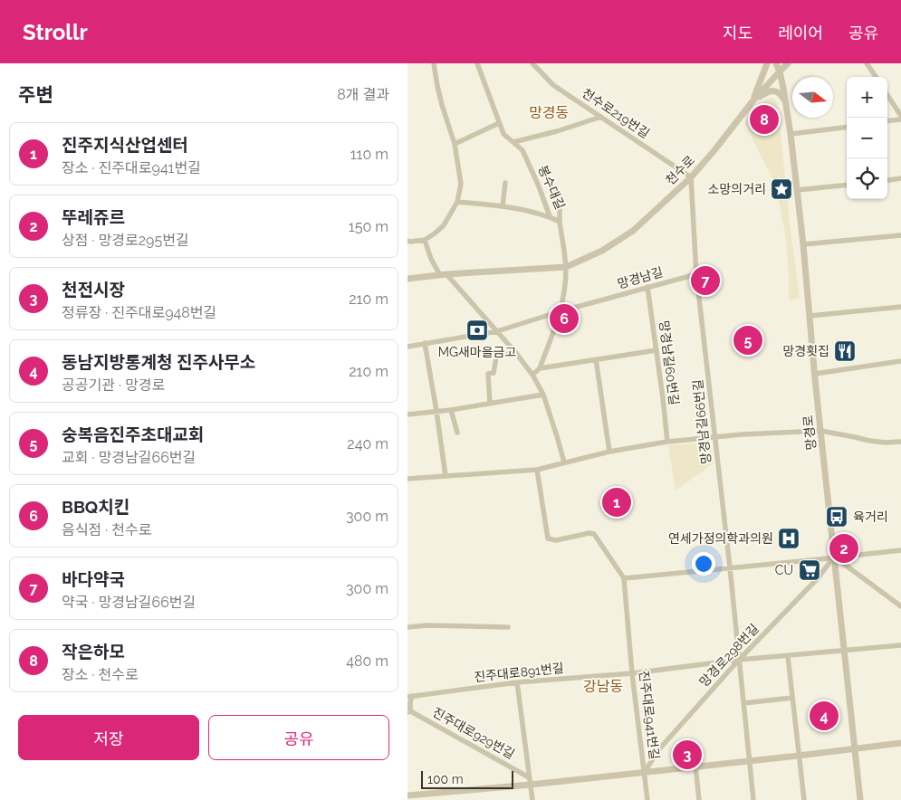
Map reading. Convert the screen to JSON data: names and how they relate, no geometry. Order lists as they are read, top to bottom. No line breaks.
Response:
{"streets":{"street":["천수로219번길","천수로","봉수대길","망경남길","망경남길60번길","망경남길66번길","망경로","망경로298번길","진주대로891번길","진주대로941번길","진주대로929번길"]},"crossings":[["천수로219번길","천수로"],["천수로","봉수대길"],["천수로","망경로"],["망경남길","망경남길60번길"],["망경남길","망경남길66번길"],["망경남길66번길","망경로298번길"],["망경남길66번길","진주대로891번길"],["망경로","망경로298번길"],["망경로","진주대로891번길"],["망경로298번길","진주대로891번길"],["망경로298번길","진주대로941번길"],["진주대로891번길","진주대로941번길"]],"districts":["망경동","강남동"],"places":{"place":["소망의거리"],"bank":["MG새마을금고"],"restaurant":["망경횟집"],"bus stop":["육거리"],"hospital":["연세가정의학과의원"],"supermarket":["CU"]},"scale_bar":"100 m","north":"right","page":{"header":"Strollr","nav":["지도","레이어","공유"],"heading":["주변","8개 결과"],"map_buttons":["+","−"],"pins":["8","7","6","5","1","2","4","3"],"list":[{"mark":"1","name":"진주지식산업센터","note":"장소 · 진주대로941번길","value":"110 m"},{"mark":"2","name":"뚜레쥬르","note":"상점 · 망경로295번길","value":"150 m"},{"mark":"3","name":"천전시장","note":"정류장 · 진주대로948번길","value":"210 m"},{"mark":"4","name":"동남지방통계청 진주사무소","note":"공공기관 · 망경로","value":"210 m"},{"mark":"5","name":"숭복음진주초대교회","note":"교회 · 망경남길66번길","value":"240 m"},{"mark":"6","name":"BBQ치킨","note":"음식점 · 천수로","value":"300 m"},{"mark":"7","name":"바다약국","note":"약국 · 망경남길66번길","value":"300 m"},{"mark":"8","name":"작은하모","note":"장소 · 천수로","value":"480 m"}],"buttons":["저장","공유"],"scale":"100 m"}}
